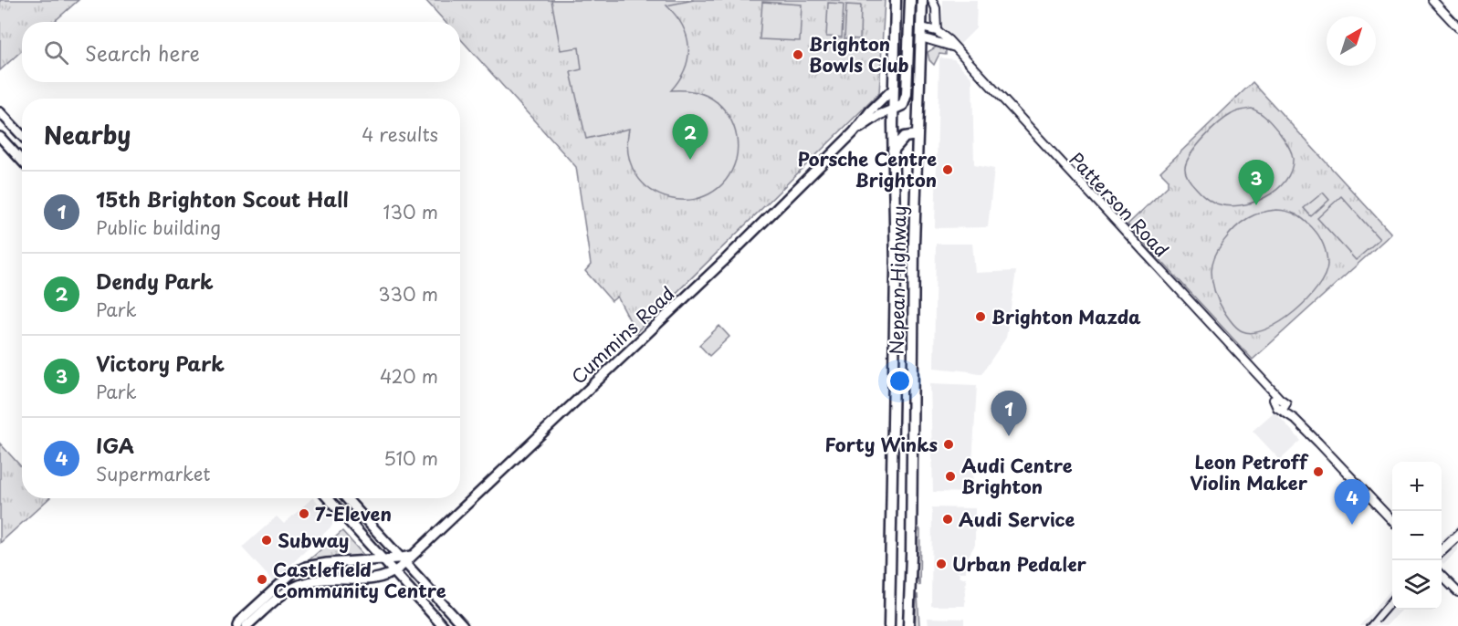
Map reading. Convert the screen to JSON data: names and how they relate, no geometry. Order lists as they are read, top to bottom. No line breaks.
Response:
{"streets":{"highway":["Nepean Highway"],"main road":["Cummins Road"],"street":["Patterson Road"]},"crossings":[["Patterson Road","Nepean Highway"],["Nepean Highway","Cummins Road"]],"places":["Brighton Bowls Club","Porsche Centre Brighton","Brighton Mazda","Forty Winks","Leon Petroff Violin Maker","Audi Centre Brighton","7-Eleven","Audi Service","Subway","Urban Pedaler","Castlefield Community Centre"],"north":"top right","page":{"search":"Search here","heading":["Nearby","4 results"],"pins":["2","3","1","4"],"list":[{"mark":"1","name":"15th Brighton Scout Hall","note":"Public building","value":"130 m"},{"mark":"2","name":"Dendy Park","note":"Park","value":"330 m"},{"mark":"3","name":"Victory Park","note":"Park","value":"420 m"},{"mark":"4","name":"IGA","note":"Supermarket","value":"510 m"}],"map_buttons":["+","−"]}}
